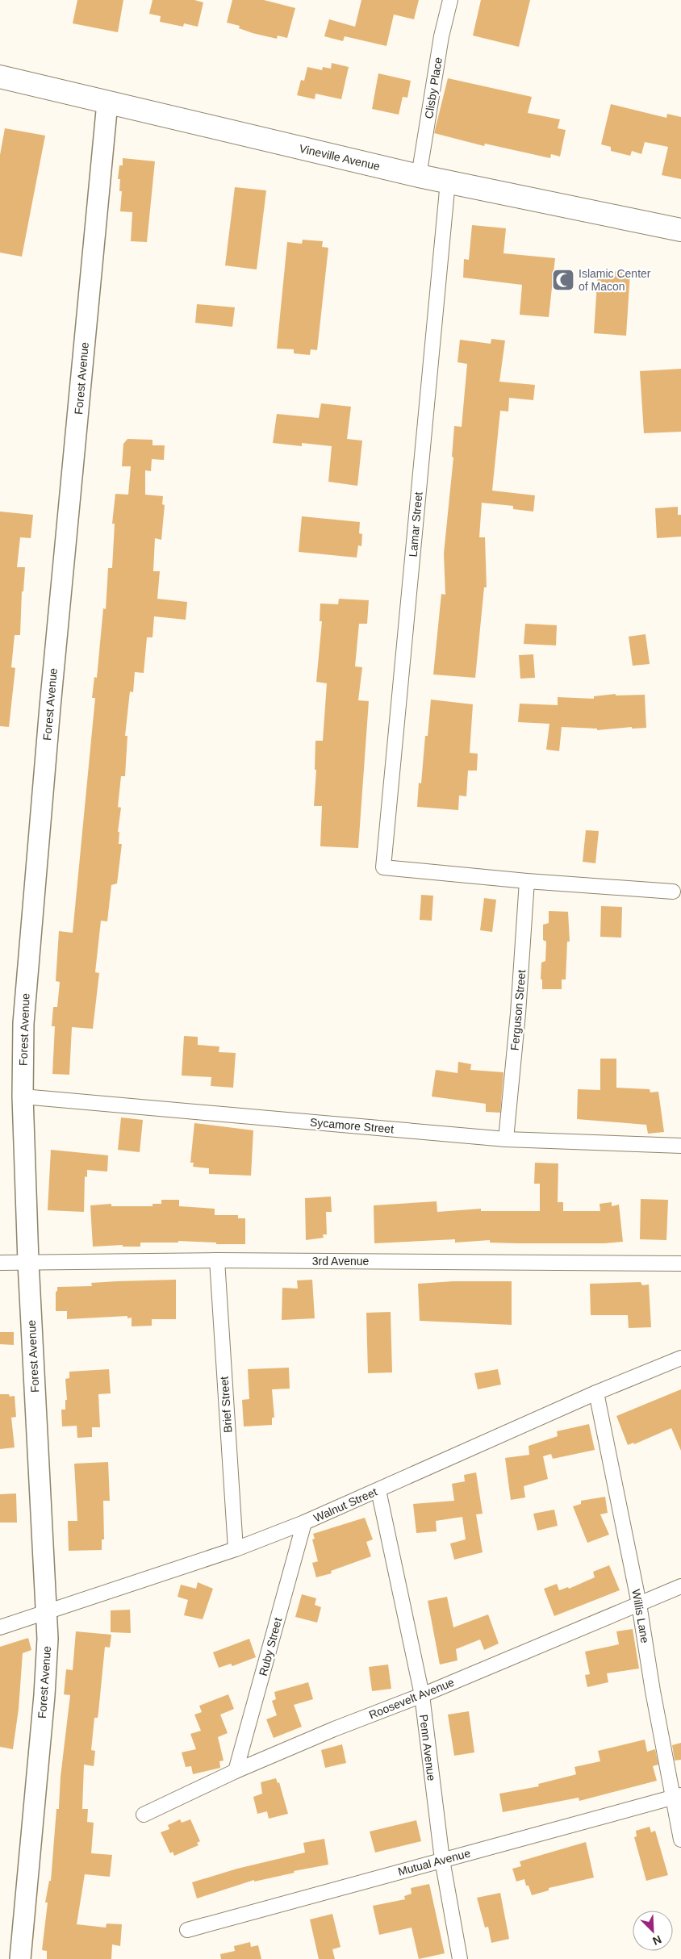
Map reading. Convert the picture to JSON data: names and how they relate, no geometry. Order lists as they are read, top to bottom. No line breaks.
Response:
{"streets":{"main road":["Vineville Avenue"],"street":["Clisby Place","Forest Avenue","Lamar Street","Ferguson Street","Sycamore Street","3rd Avenue","Brief Street","Walnut Street","Willis Lane","Ruby Street","Roosevelt Avenue","Penn Avenue","Mutual Avenue"]},"crossings":[["Clisby Place","Vineville Avenue"],["Vineville Avenue","Forest Avenue"],["Vineville Avenue","Lamar Street"],["Forest Avenue","Sycamore Street"],["Forest Avenue","3rd Avenue"],["Forest Avenue","Walnut Street"],["Lamar Street","Ferguson Street"],["Ferguson Street","Sycamore Street"],["3rd Avenue","Brief Street"],["Brief Street","Walnut Street"],["Walnut Street","Willis Lane"],["Walnut Street","Ruby Street"],["Walnut Street","Penn Avenue"],["Willis Lane","Roosevelt Avenue"],["Willis Lane","Mutual Avenue"],["Ruby Street","Roosevelt Avenue"],["Roosevelt Avenue","Penn Avenue"],["Penn Avenue","Mutual Avenue"]],"places":{"mosque":["Islamic Center of Macon"]},"north":"bottom right"}
